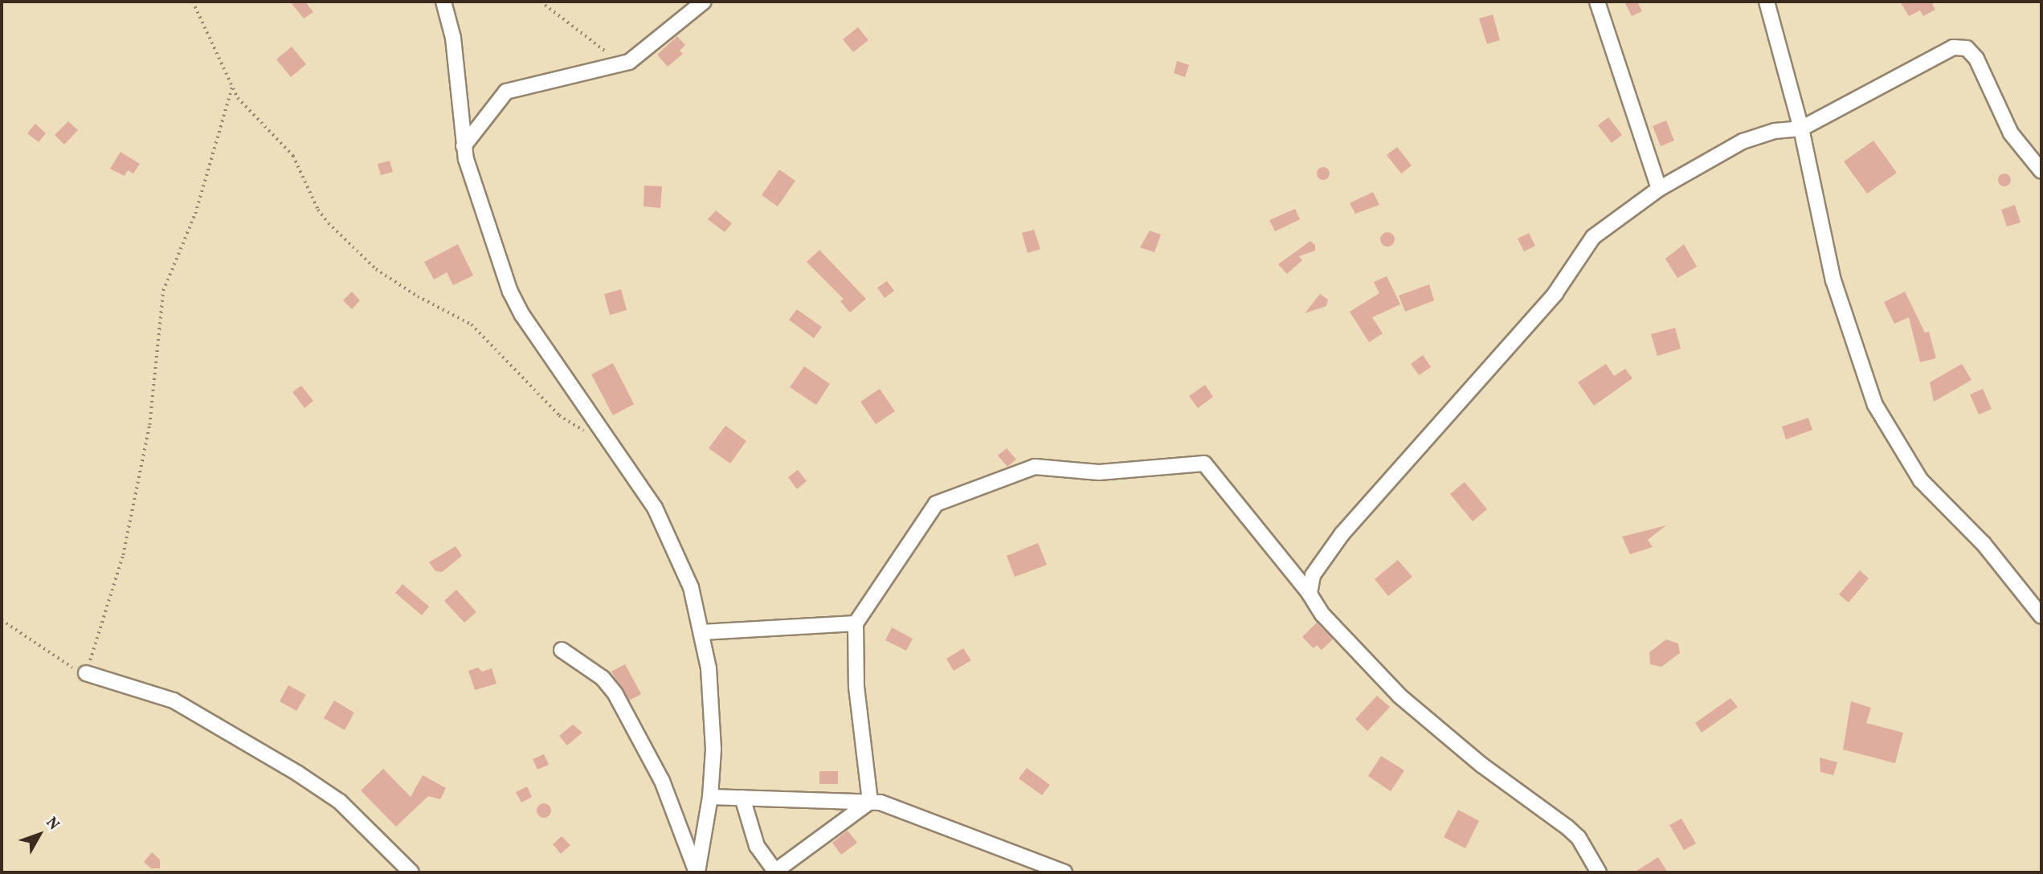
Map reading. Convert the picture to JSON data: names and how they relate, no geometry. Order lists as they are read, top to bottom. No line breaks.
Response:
{"north":"top right"}
